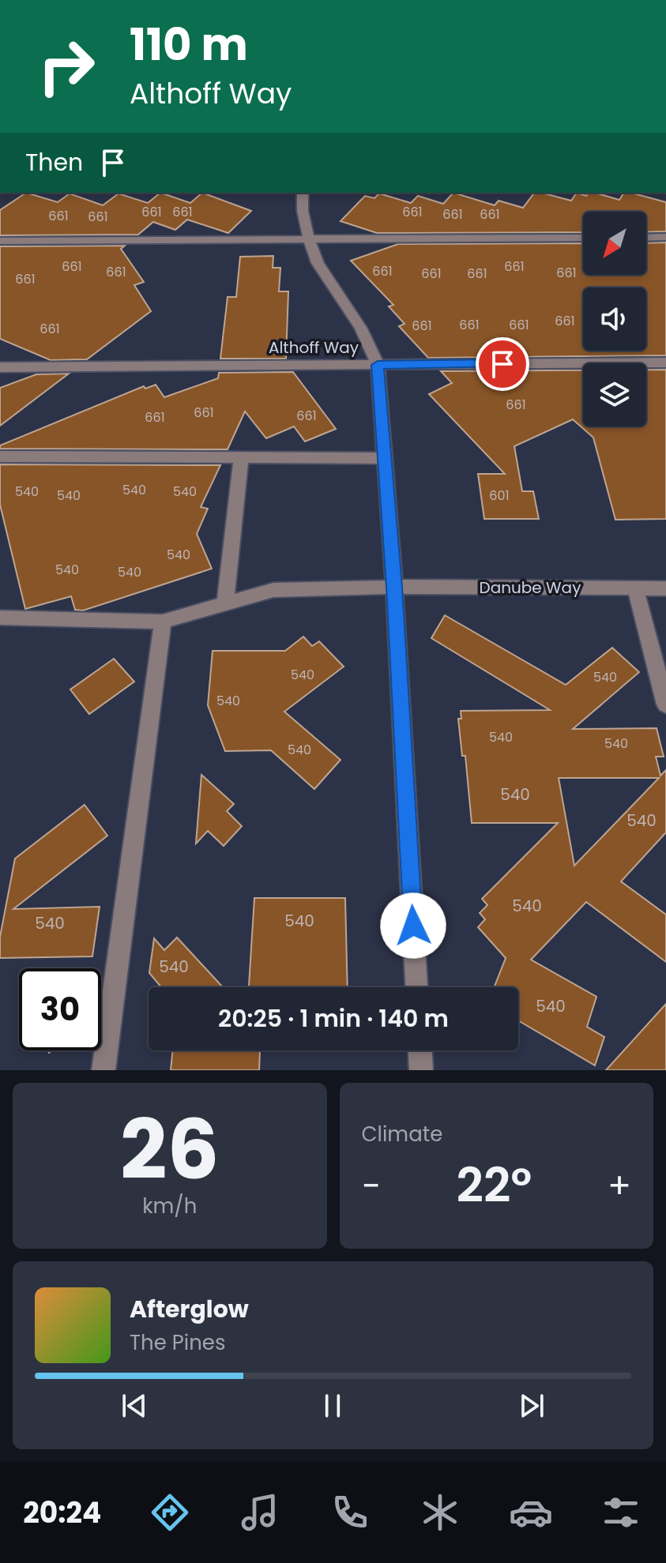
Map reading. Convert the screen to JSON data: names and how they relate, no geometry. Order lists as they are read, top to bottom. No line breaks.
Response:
{"streets":{"street":["Althoff Way","Danube Way"]},"house_numbers":["661","661","661","661","661","661","661","661","661","661","661","661","661","661","661","661","661","661","661","661","661","661","661","661","540","540","540","540","601","540","540","540","540","540","540","540","540","540","540","540","540","540","540","540","540"],"north":"bottom left","page":{"turn":["110 m","Althoff Way"],"then":"Then","limit":"30","trip":"20:25 · 1 min · 140 m","tile":[["26","km/h"],"Climate"],"heat":["−","22°","+"],"song":["Afterglow","The Pines"],"tabs":"20:24"}}
